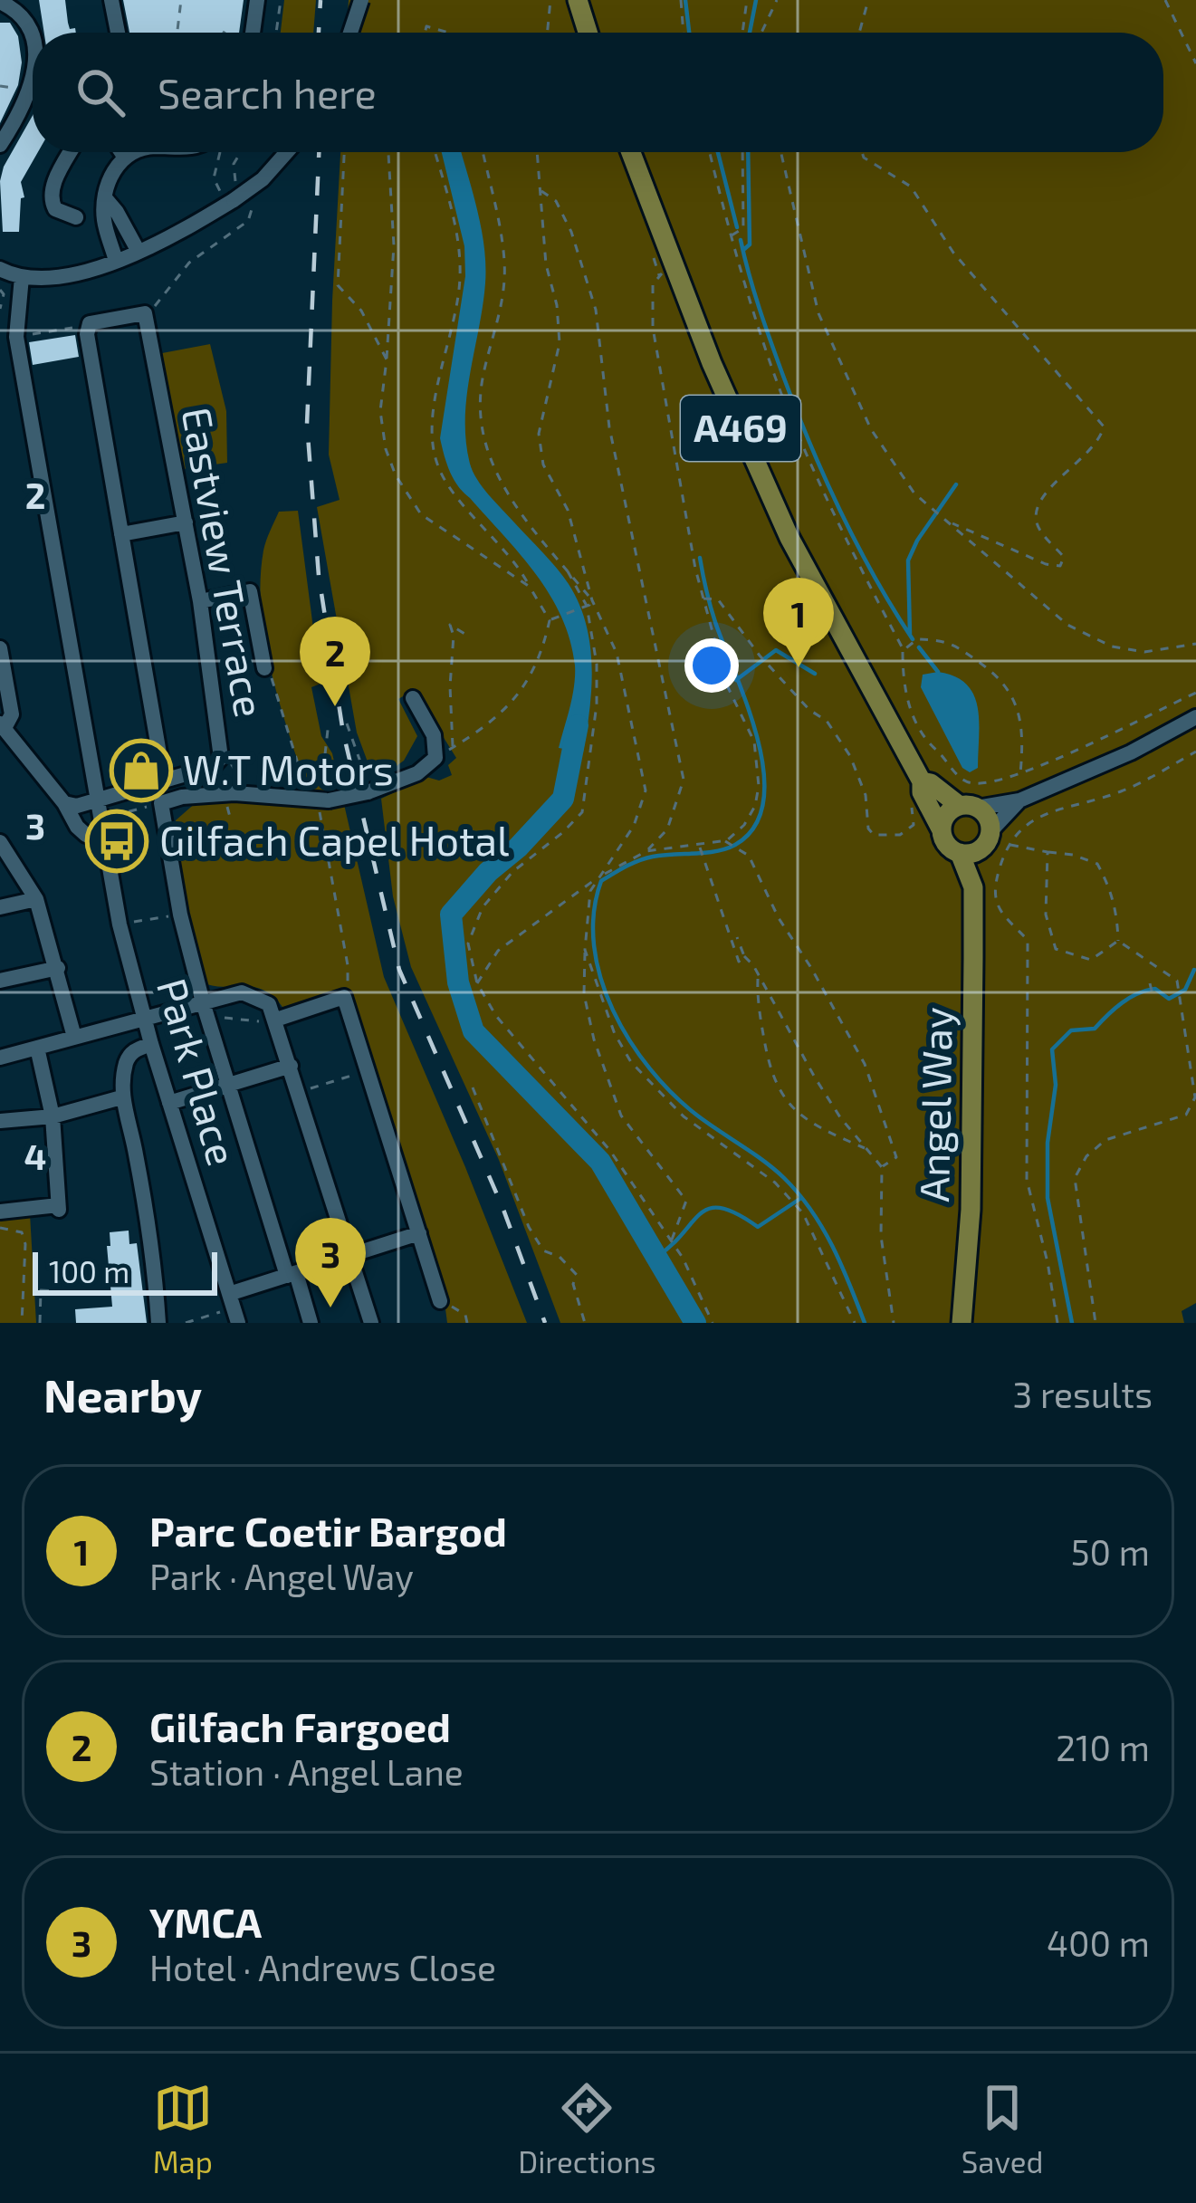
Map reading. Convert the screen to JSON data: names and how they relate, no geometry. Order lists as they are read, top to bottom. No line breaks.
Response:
{"streets":{"main road":["A469","Angel Way"],"street":["Eastview Terrace","Park Place"]},"crossings":[["A469","Angel Way"],["Eastview Terrace","Park Place"]],"places":{"shop":["W.T Motors"],"bus stop":["Gilfach Capel Hotal"]},"scale_bar":"100 m","page":{"search":"Search here","pins":["1","2","3"],"scale":"100 m","heading":["Nearby","3 results"],"list":[{"mark":"1","name":"Parc Coetir Bargod","note":"Park · Angel Way","value":"50 m"},{"mark":"2","name":"Gilfach Fargoed","note":"Station · Angel Lane","value":"210 m"},{"mark":"3","name":"YMCA","note":"Hotel · Andrews Close","value":"400 m"}],"nav":["Map","Directions","Saved"]},"grid":{"rows":["2","3","4"]}}
